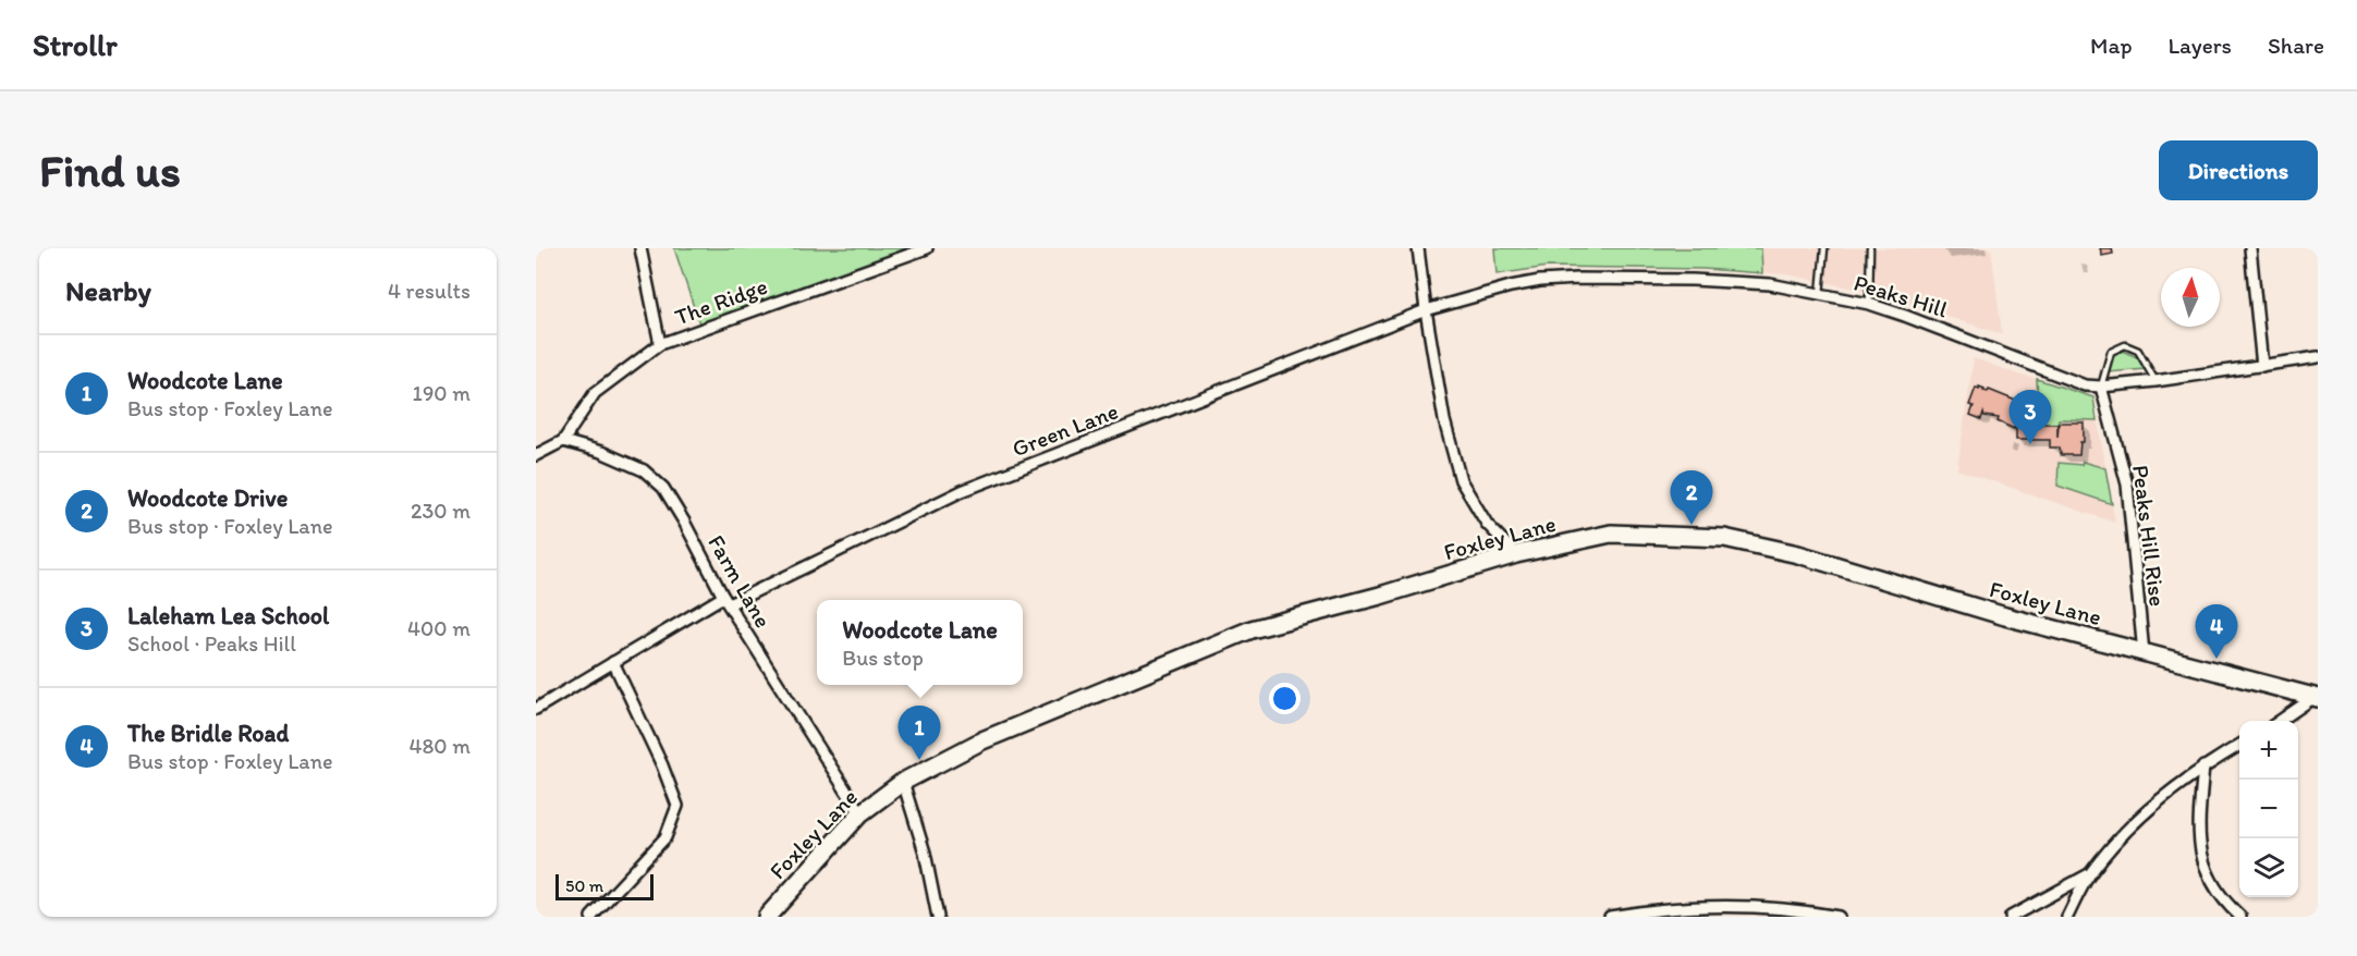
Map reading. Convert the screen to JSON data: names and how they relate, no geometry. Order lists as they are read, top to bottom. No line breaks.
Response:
{"streets":{"main road":["Foxley Lane"],"street":["Peaks Hill","The Ridge","Green Lane","Peaks Hill Rise","Farm Lane"]},"crossings":[["Peaks Hill","Green Lane"],["Peaks Hill","Peaks Hill Rise"],["The Ridge","Farm Lane"],["Green Lane","Farm Lane"],["Peaks Hill Rise","Foxley Lane"],["Foxley Lane","Farm Lane"]],"scale_bar":"50 m","north":"top","page":{"header":"Strollr","nav":["Map","Layers","Share"],"buttons":"Directions","title":"Find us","heading":["Nearby","4 results"],"list":[{"mark":"1","name":"Woodcote Lane","note":"Bus stop · Foxley Lane","value":"190 m"},{"mark":"2","name":"Woodcote Drive","note":"Bus stop · Foxley Lane","value":"230 m"},{"mark":"3","name":"Laleham Lea School","note":"School · Peaks Hill","value":"400 m"},{"mark":"4","name":"The Bridle Road","note":"Bus stop · Foxley Lane","value":"480 m"}],"pins":["3","2","4","1"],"popup":["Woodcote Lane","Bus stop"],"map_buttons":["+","−"],"scale":"50 m"}}
